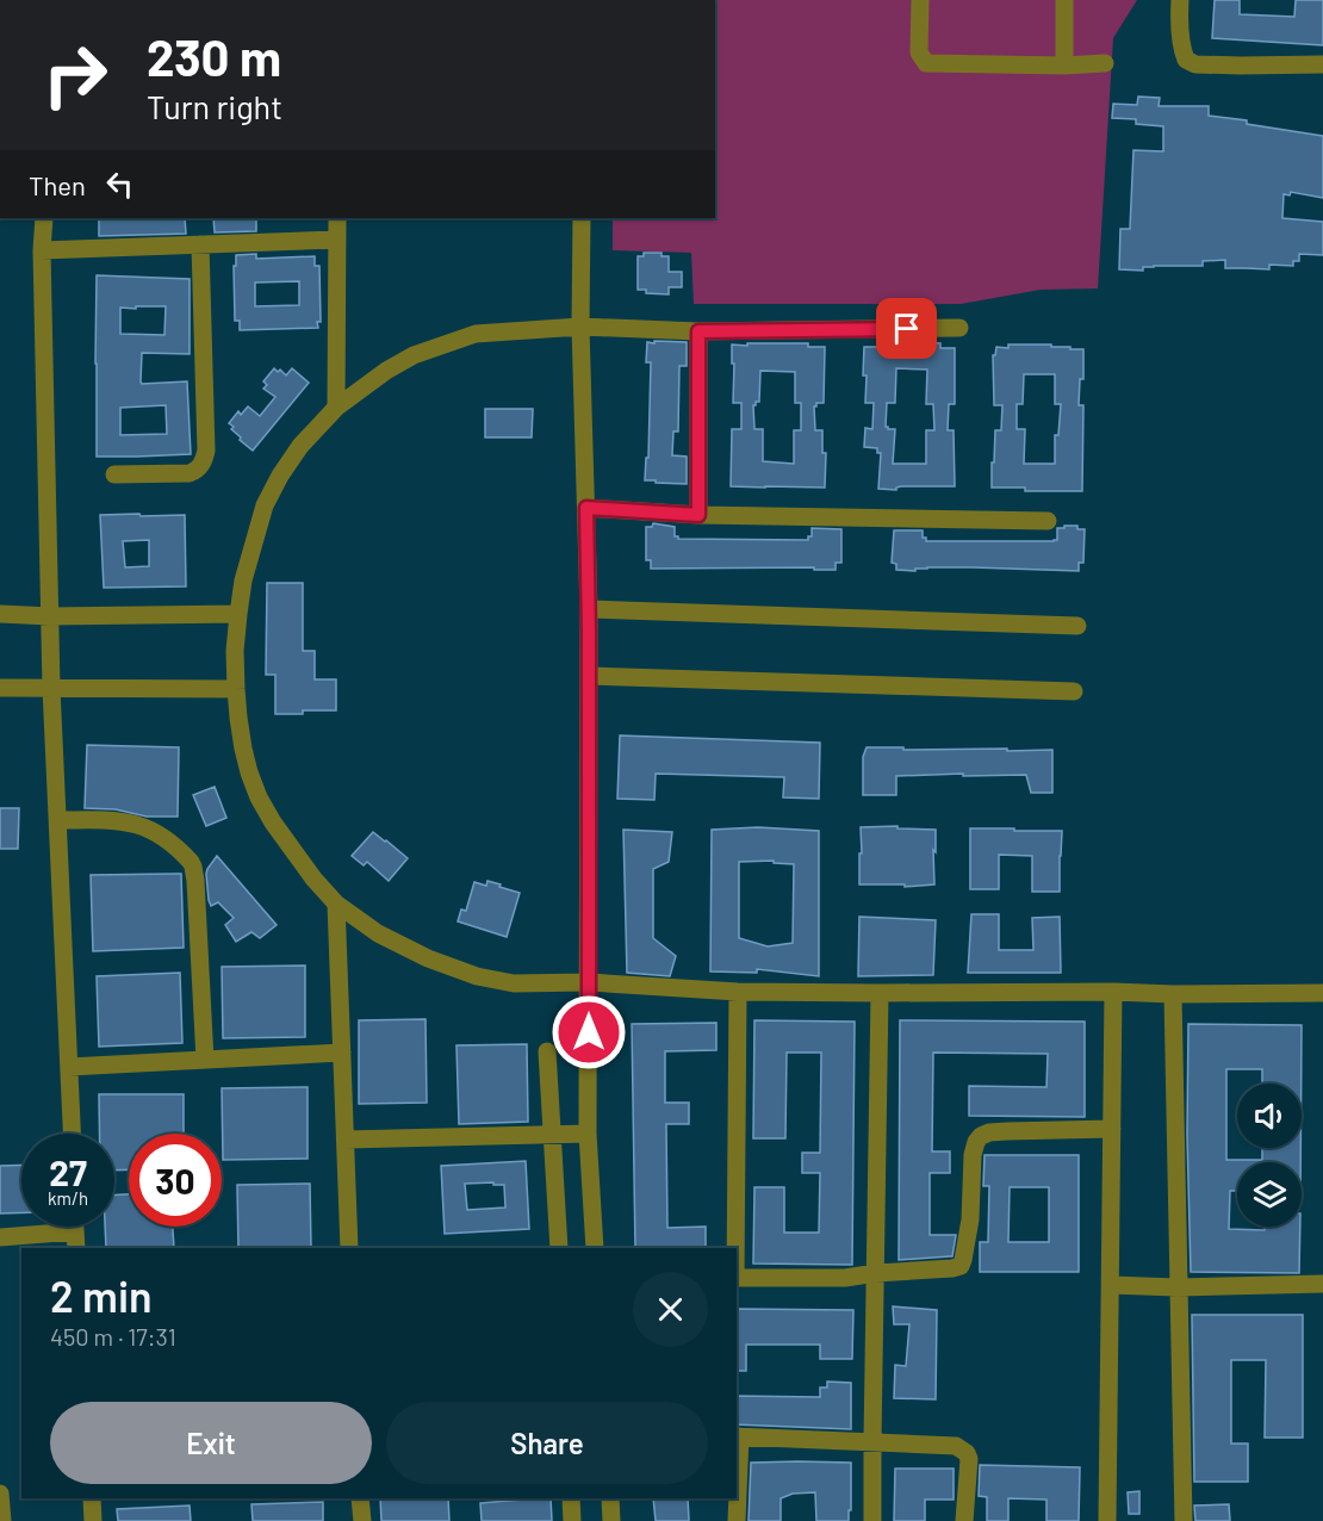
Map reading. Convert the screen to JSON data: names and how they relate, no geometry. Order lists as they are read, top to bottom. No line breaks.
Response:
{"page":{"turn":["230 m","Turn right"],"then":"Then","speed":"27 km/h","limit":"30","heading":["2 min","450 m · 17:31"],"buttons":["Exit","Share"]}}
